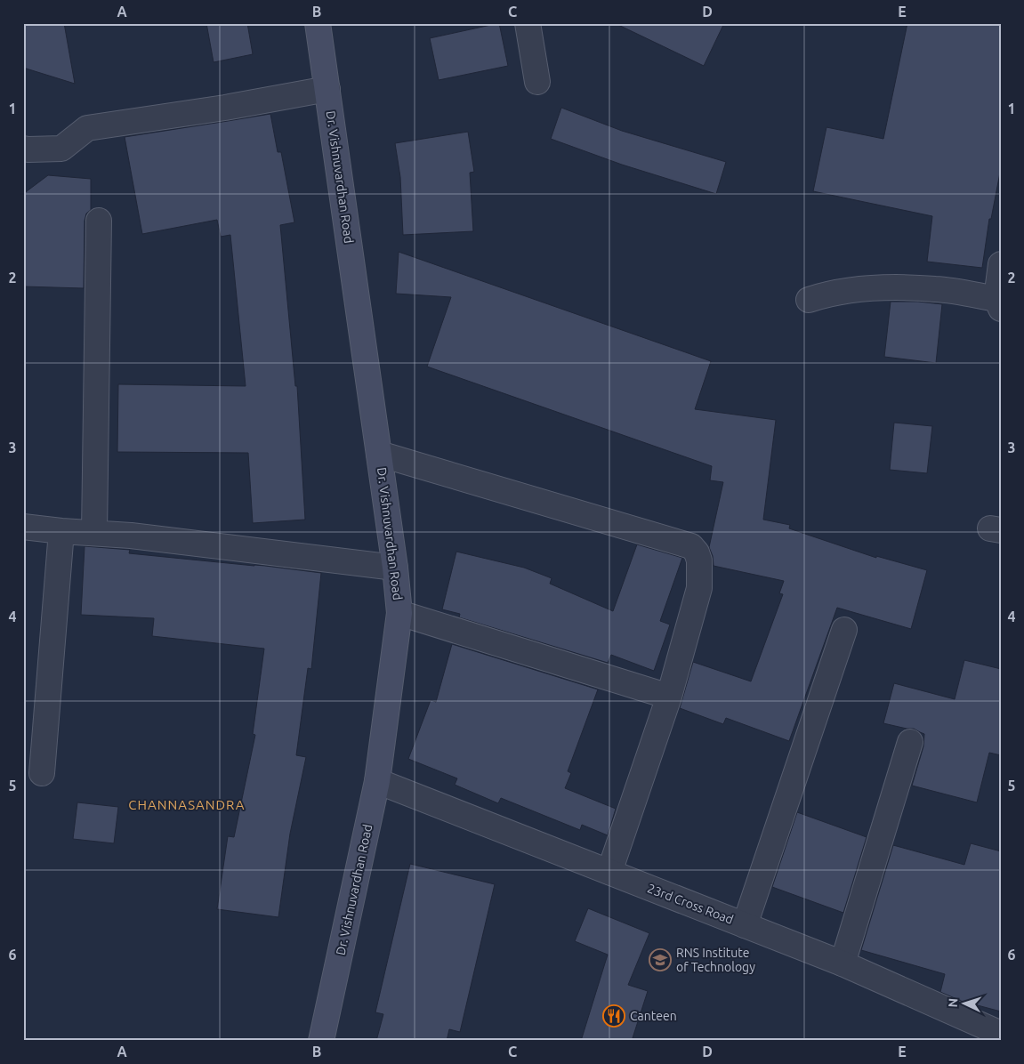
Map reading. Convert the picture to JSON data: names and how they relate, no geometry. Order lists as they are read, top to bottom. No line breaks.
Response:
{"streets":{"main road":["Dr. Vishnuvardhan Road"],"street":["23rd Cross Road"]},"crossings":[["Dr. Vishnuvardhan Road","23rd Cross Road"]],"districts":["CHANNASANDRA"],"places":{"school or university":["RNS Institute of Technology"],"restaurant":["Canteen"]},"north":"left","grid":{"columns":["A","B","C","D","E"],"rows":["1","2","3","4","5","6"]}}
